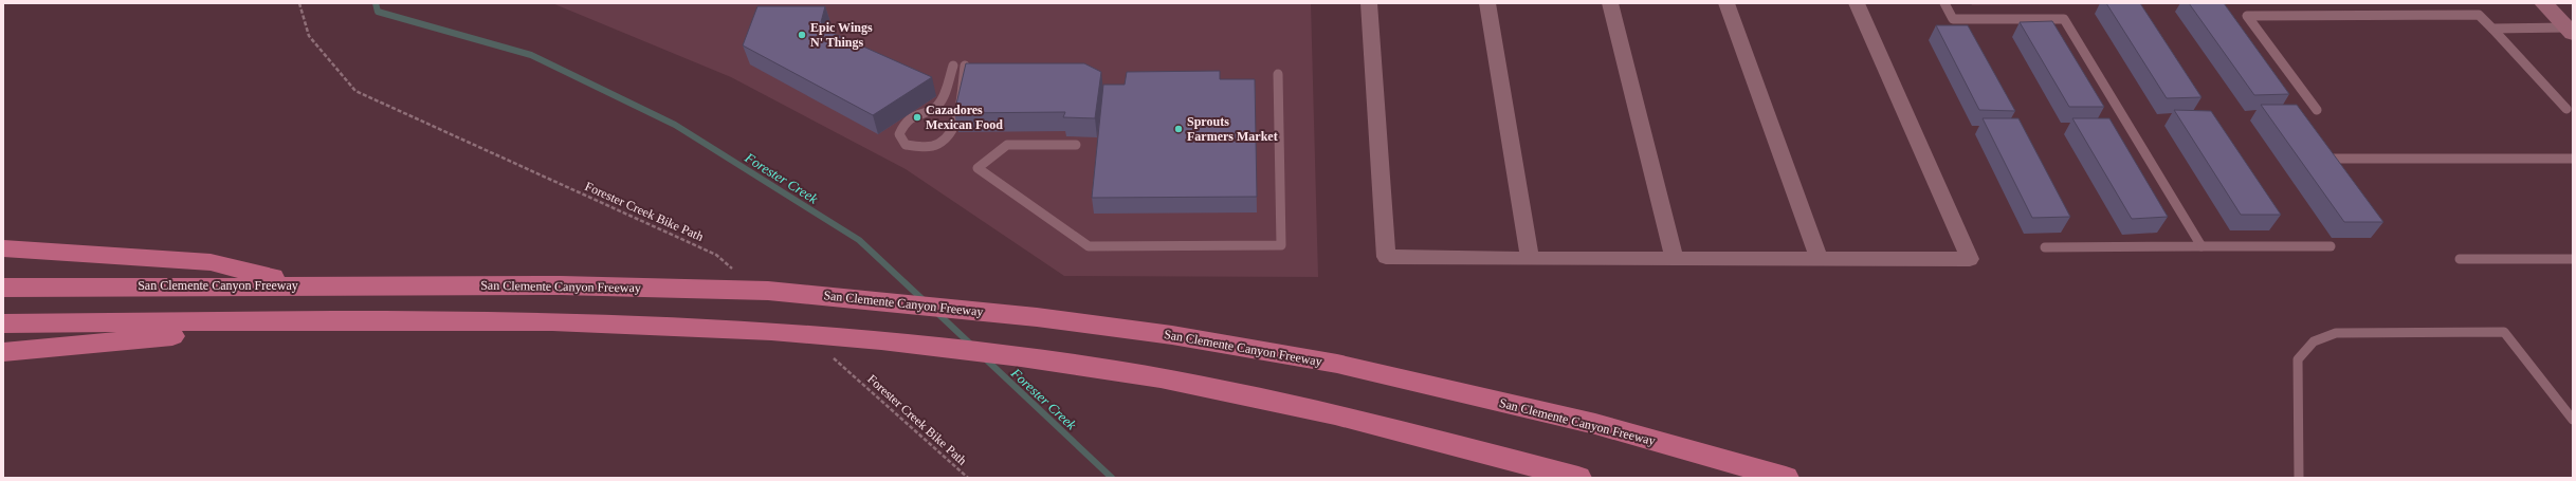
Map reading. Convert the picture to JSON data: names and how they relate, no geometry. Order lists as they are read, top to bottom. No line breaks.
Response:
{"streets":{"highway":["San Clemente Canyon Freeway"],"path":["Forester Creek Bike Path"]},"water":["Forester Creek"],"places":["Epic Wings N' Things","Cazadores Mexican Food","Sprouts Farmers Market"]}
